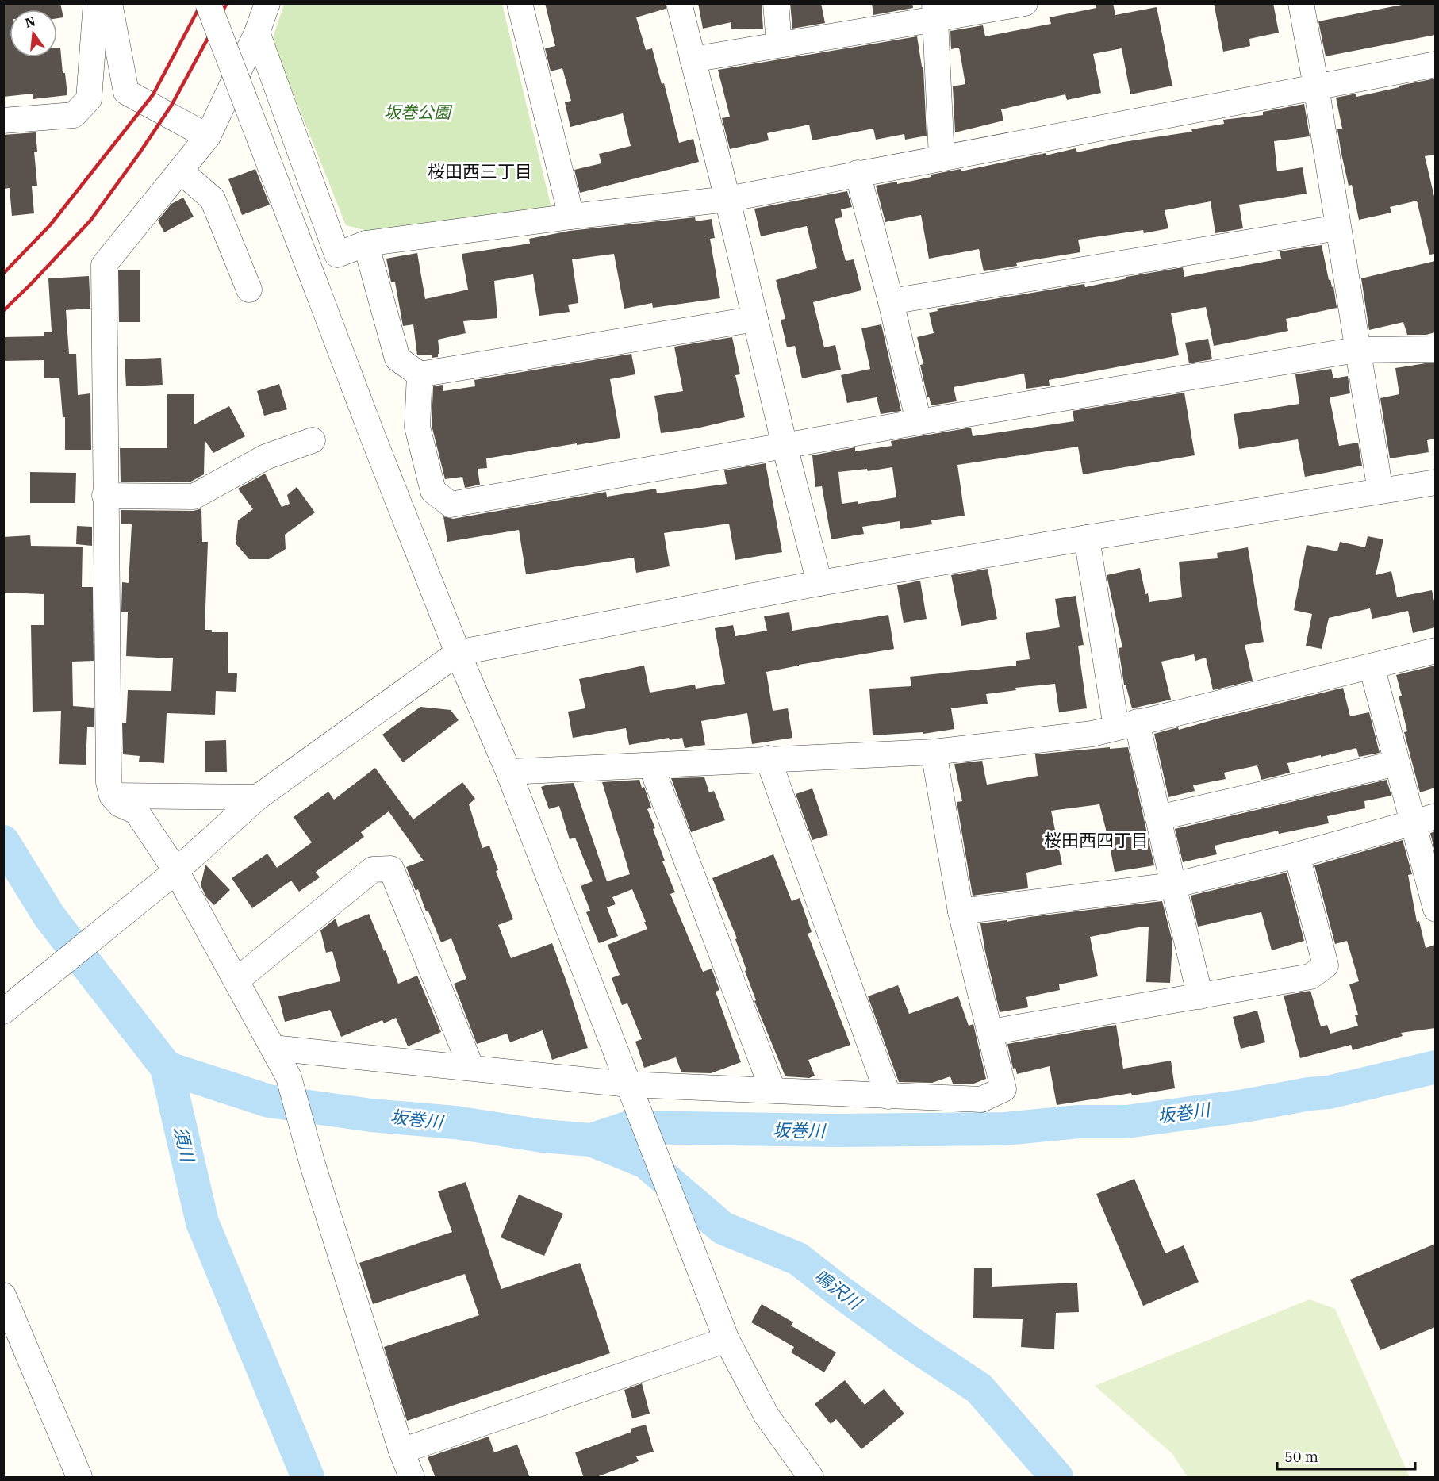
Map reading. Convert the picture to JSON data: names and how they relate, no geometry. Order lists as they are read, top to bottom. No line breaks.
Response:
{"districts":["桜田西三丁目","桜田西四丁目"],"water":["坂巻川","須川","鳴沢川"],"parks":["坂巻公園"],"scale_bar":"50 m","north":"top"}
